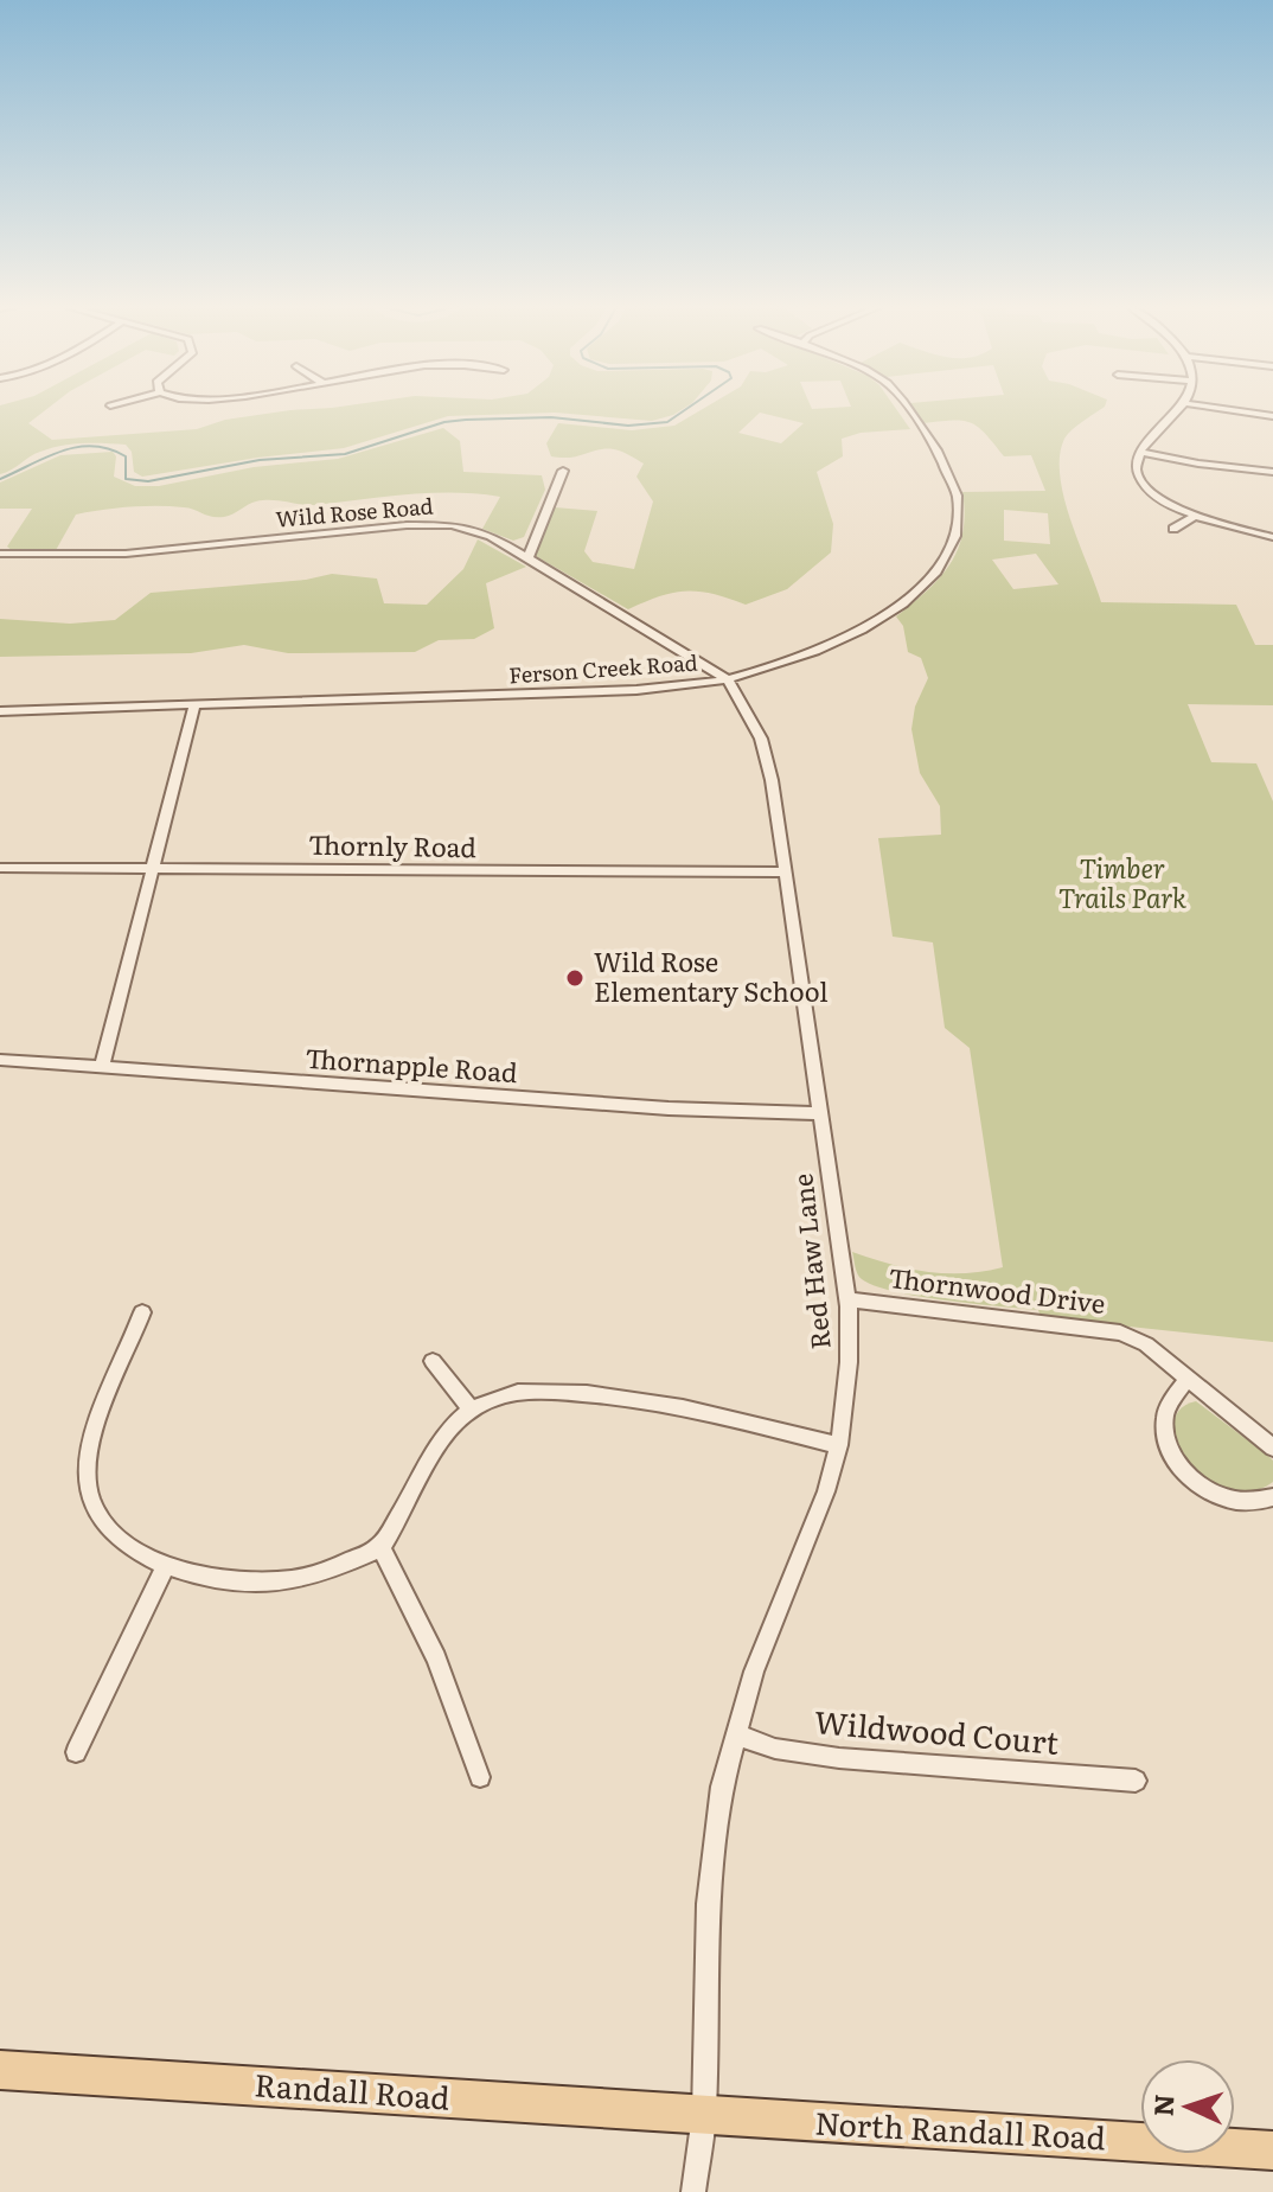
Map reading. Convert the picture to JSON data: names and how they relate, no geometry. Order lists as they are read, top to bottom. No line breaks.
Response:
{"streets":{"main road":["Randall Road","North Randall Road"],"street":["Wild Rose Road","Ferson Creek Road","Thornly Road","Thornapple Road","Red Haw Lane","Thornwood Drive","Wildwood Court"]},"crossings":[["Wild Rose Road","Ferson Creek Road"],["Wild Rose Road","Red Haw Lane"],["Ferson Creek Road","Red Haw Lane"],["Thornly Road","Red Haw Lane"],["Thornapple Road","Red Haw Lane"],["Red Haw Lane","Thornwood Drive"],["Red Haw Lane","Wildwood Court"],["Red Haw Lane","Randall Road"],["Red Haw Lane","North Randall Road"],["Randall Road","North Randall Road"]],"parks":["Timber Trails Park"],"places":["Wild Rose Elementary School"],"north":"left"}
